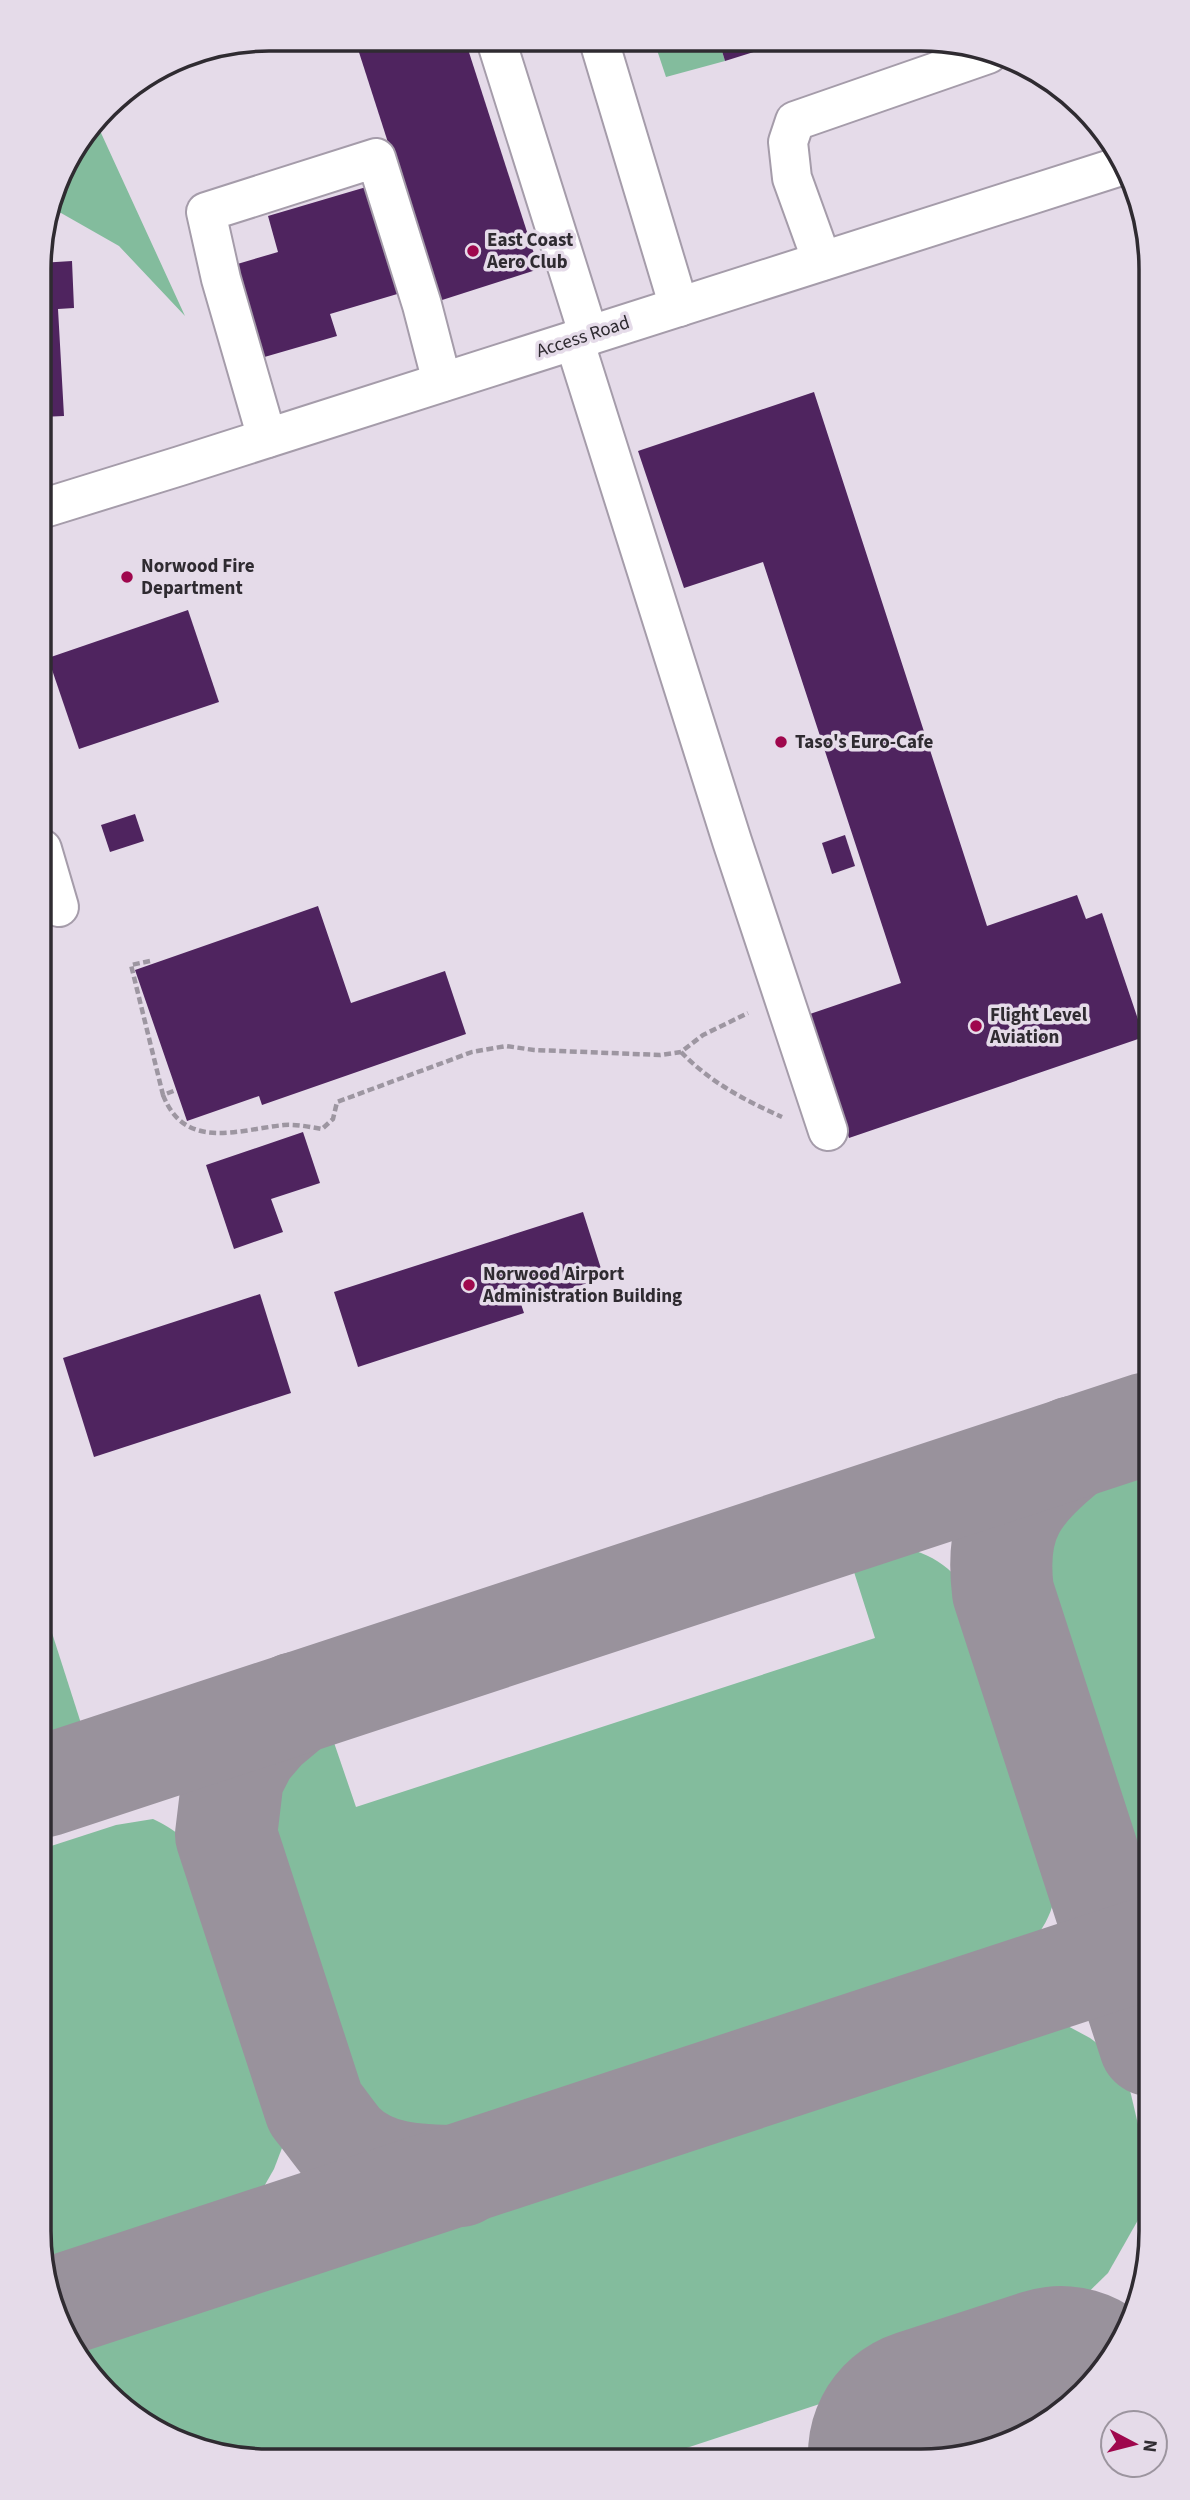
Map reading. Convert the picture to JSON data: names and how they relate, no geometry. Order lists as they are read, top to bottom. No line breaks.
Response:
{"streets":{"street":["Access Road"]},"places":["East Coast Aero Club","Norwood Fire Department","Taso's Euro-Cafe","Flight Level Aviation","Norwood Airport Administration Building"],"north":"right"}
